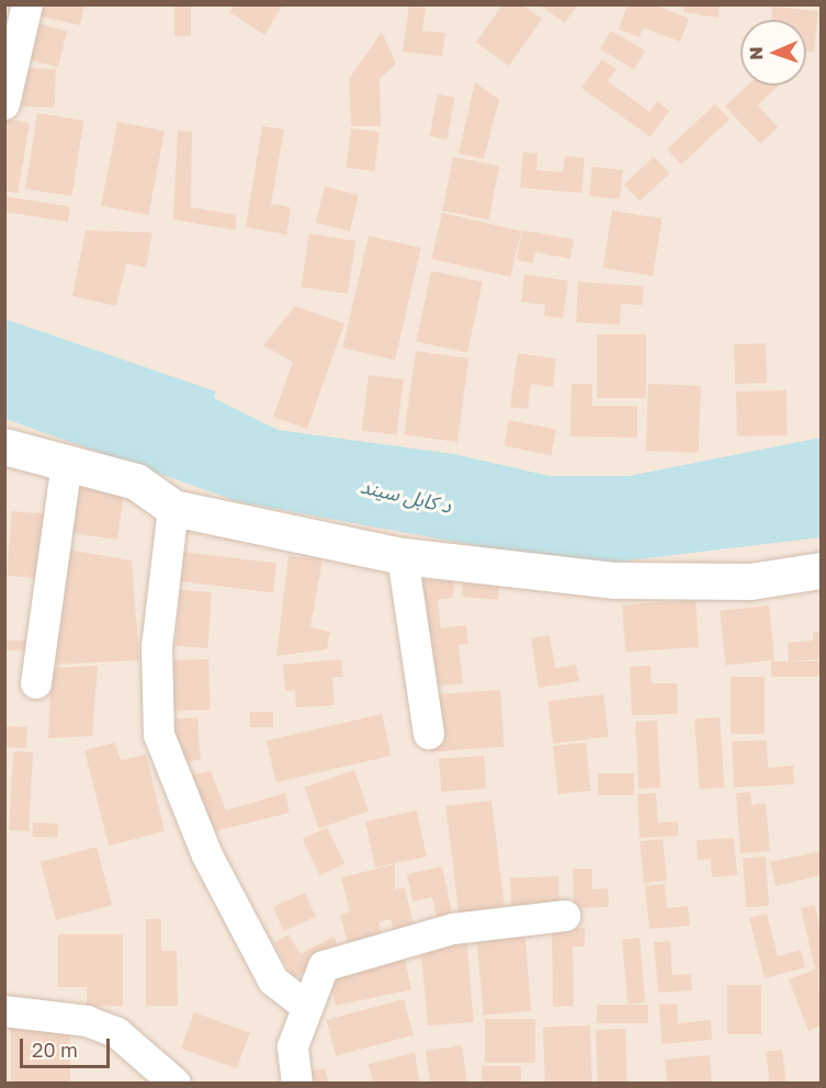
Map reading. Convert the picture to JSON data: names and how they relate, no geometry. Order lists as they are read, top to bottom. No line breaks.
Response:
{"water":["د کابل سيند"],"scale_bar":"20 m","north":"left"}
